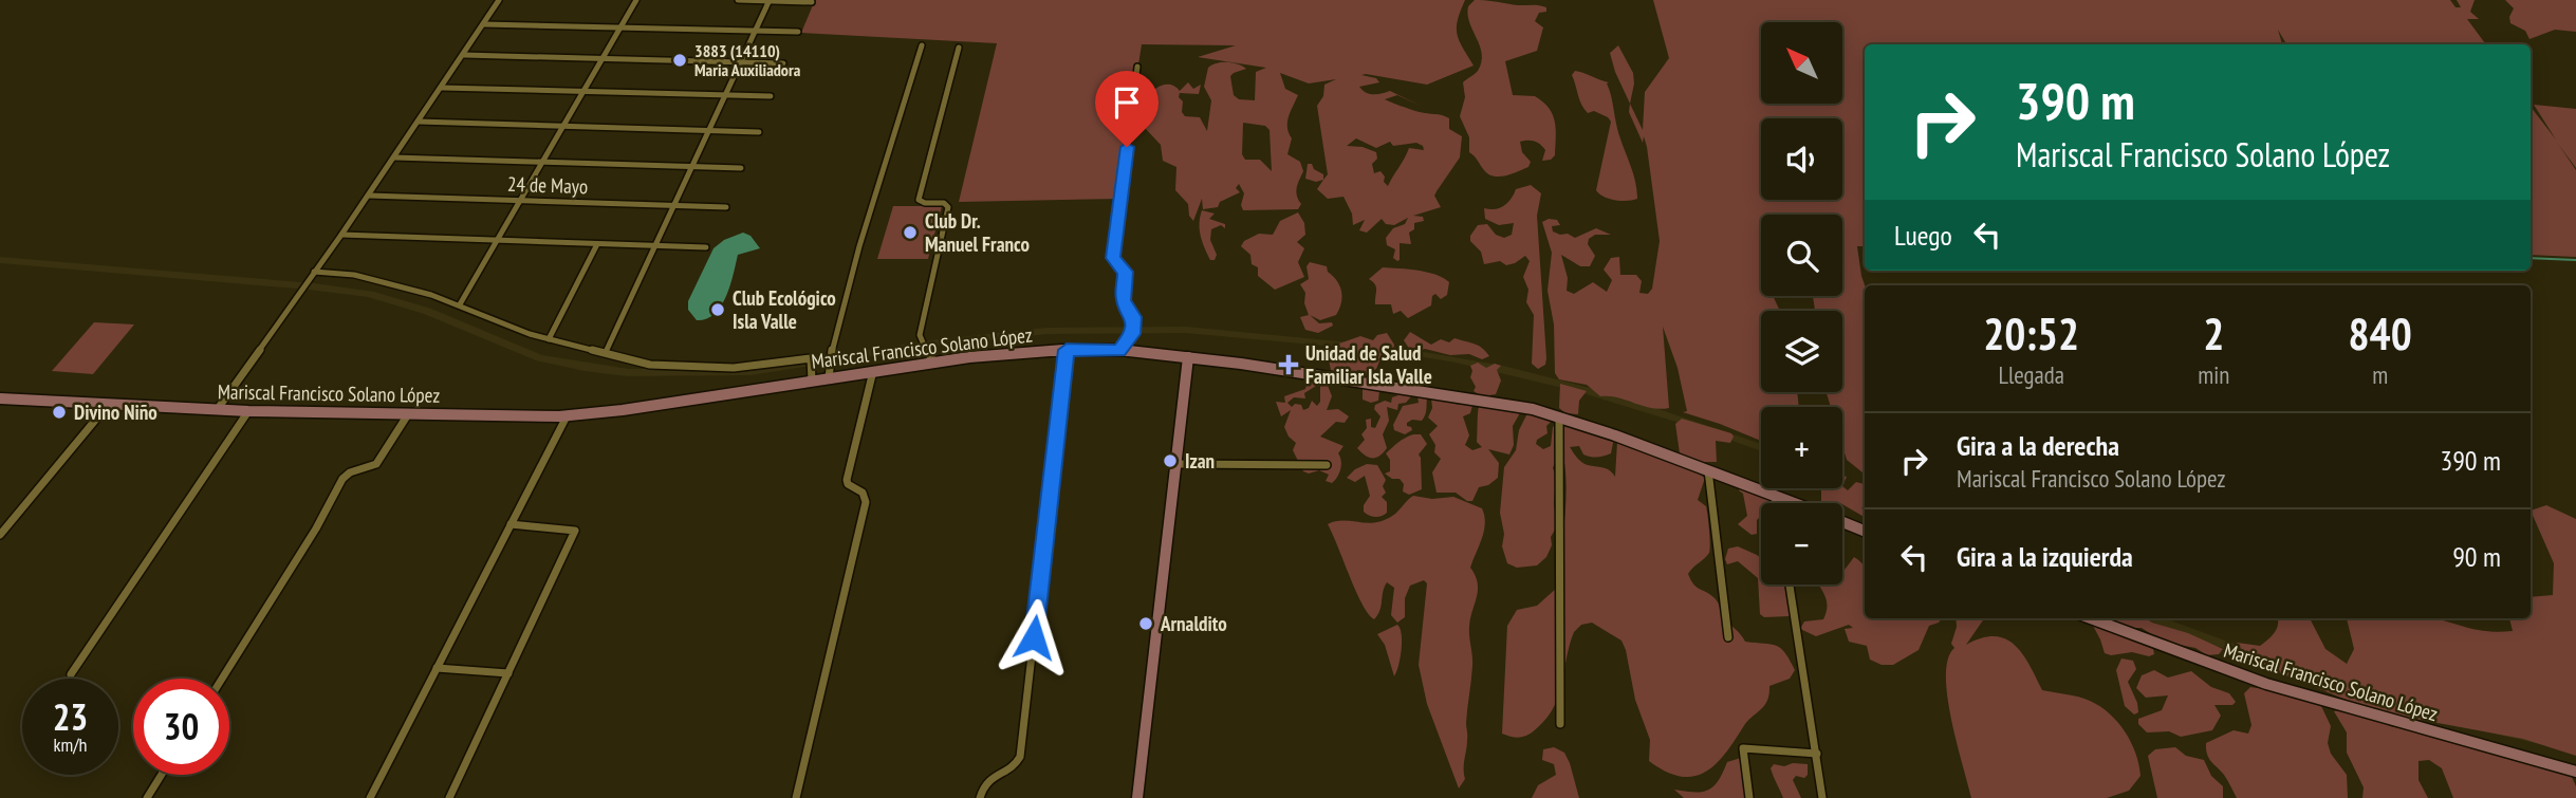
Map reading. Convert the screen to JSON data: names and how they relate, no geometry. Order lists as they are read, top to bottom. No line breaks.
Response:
{"streets":{"street":["24 de Mayo","Mariscal Francisco Solano López"]},"places":{"other":["3883 (14110) Maria Auxiliadora","Club Dr. Manuel Franco","Club Ecológico Isla Valle","Divino Niño","Izan","Arnaldito"],"health":["Unidad de Salud Familiar Isla Valle"]},"north":"top left","page":{"map_buttons":["+","−"],"turn":["390 m","Mariscal Francisco Solano López"],"then":"Luego","eta":["20:52","Llegada","2","min","840","m"],"list":[{"name":"Gira a la derecha","note":"Mariscal Francisco Solano López","value":"390 m"},{"name":"Gira a la izquierda","value":"90 m"}],"speed":"23 km/h","limit":"30"}}
